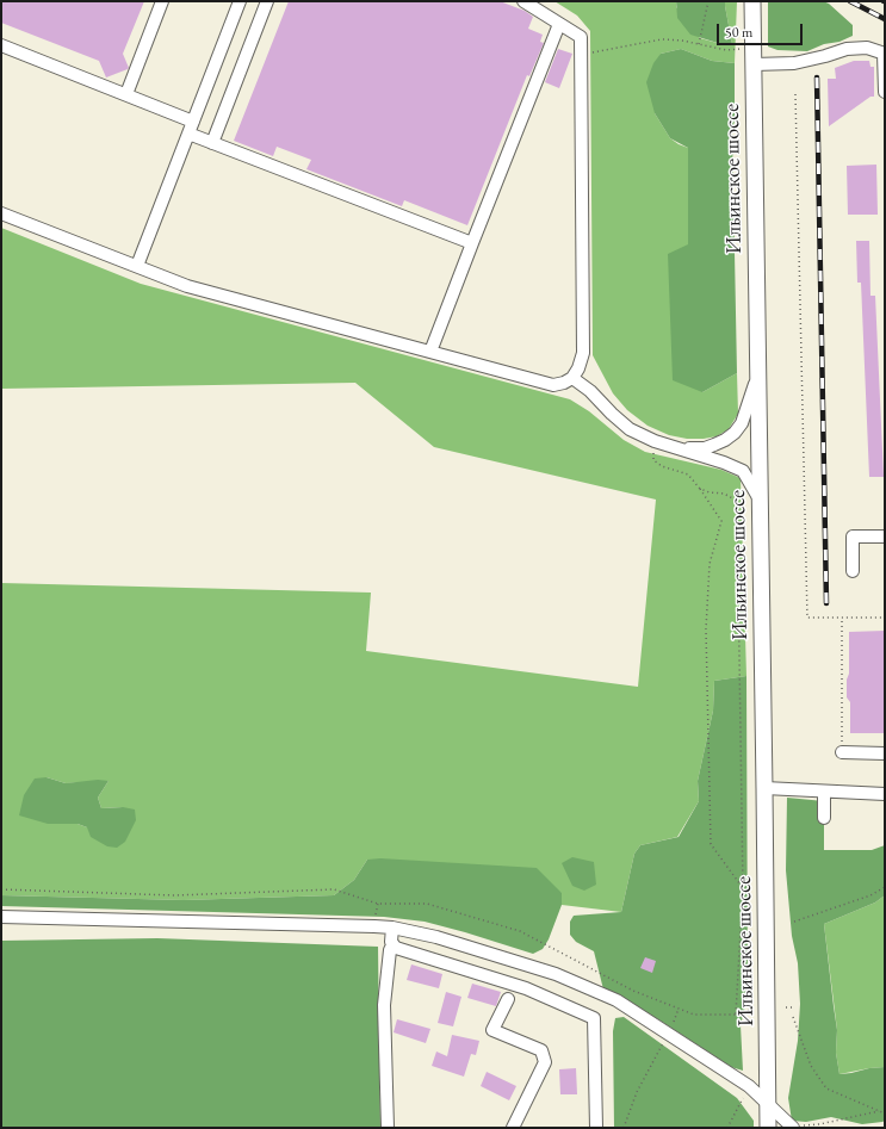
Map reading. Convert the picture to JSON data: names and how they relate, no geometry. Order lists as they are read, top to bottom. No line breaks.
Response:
{"streets":{"main road":["Ильинское шоссе"]},"scale_bar":"50 m"}
